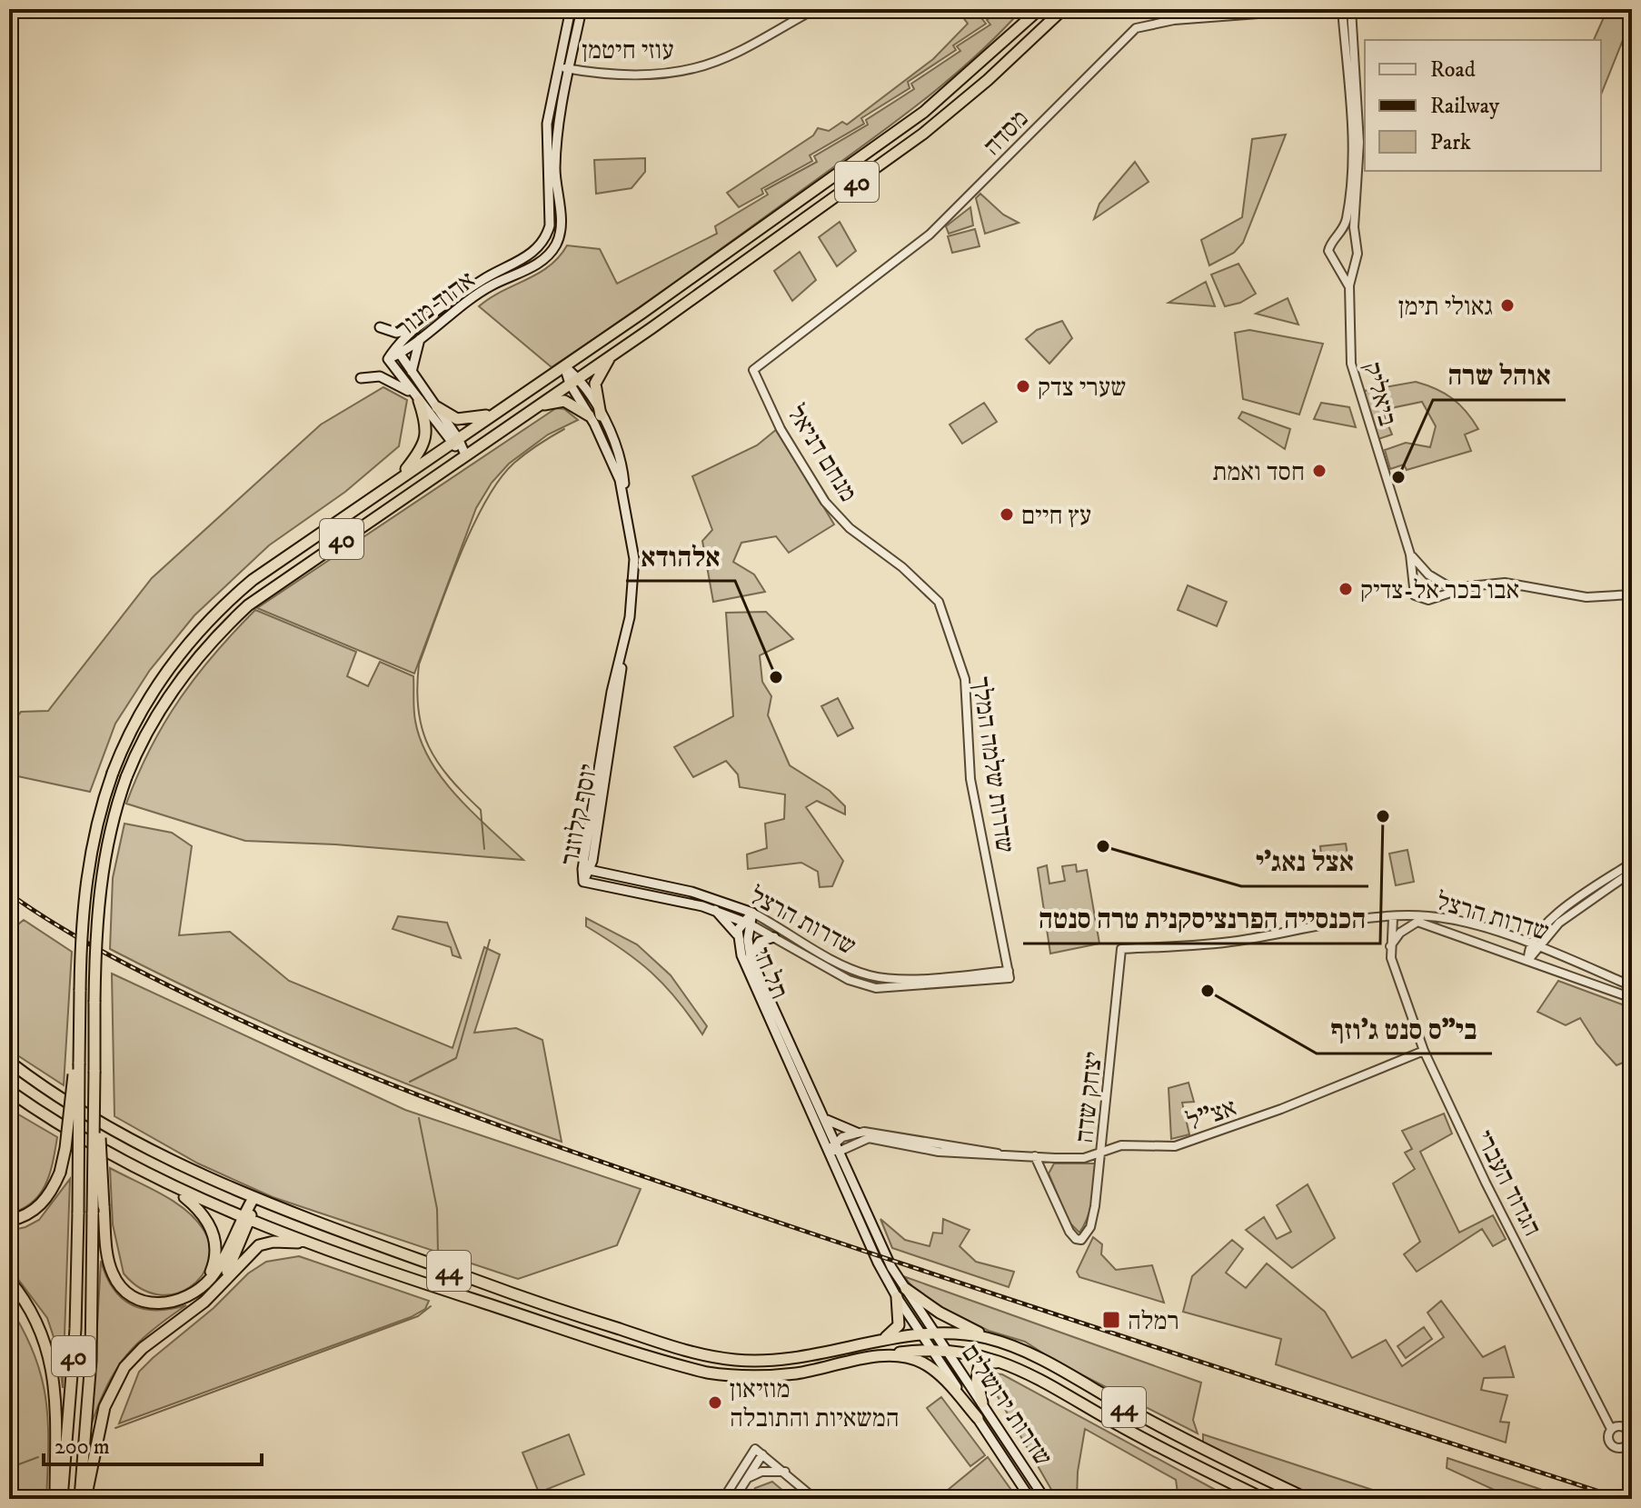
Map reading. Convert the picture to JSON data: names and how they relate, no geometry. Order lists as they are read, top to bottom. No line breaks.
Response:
{"streets":{"highway":["40","44"],"main road":["אהוד מנור","יוסף קלוזנר","שדרות הרצל","תל חי","שדרות ירושלים"],"street":["עוזי חיטמן","מסדה","ביאליק","מנחם דניאל","שדרות שלמה המלך","יצחק שדה","אצ\"ל","הגדוד העברי"]},"crossings":[["עוזי חיטמן","אהוד מנור"],["מסדה","מנחם דניאל"],["40","יוסף קלוזנר"],["מנחם דניאל","שדרות שלמה המלך"],["שדרות שלמה המלך","שדרות הרצל"],["יוסף קלוזנר","שדרות הרצל"],["שדרות הרצל","תל חי"],["שדרות הרצל","יצחק שדה"],["שדרות הרצל","הגדוד העברי"],["תל חי","אצ\"ל"],["תל חי","44"],["תל חי","שדרות ירושלים"],["יצחק שדה","אצ\"ל"],["אצ\"ל","הגדוד העברי"],["44","שדרות ירושלים"]],"places":{"other":["גאולי תימן","שערי צדק","חסד ואמת","אוהל שרה","עץ חיים","אבו בכר אל-צדיק","אלהודא","הכנסייה הפרנציסקנית טרה סנטה","אצל נאג'י","בי\"ס סנט ג'וזף","מוזיאון המשאיות והתובלה"],"transit":["רמלה"]},"legend":["Road","Railway","Park"],"scale_bar":"200 m"}
